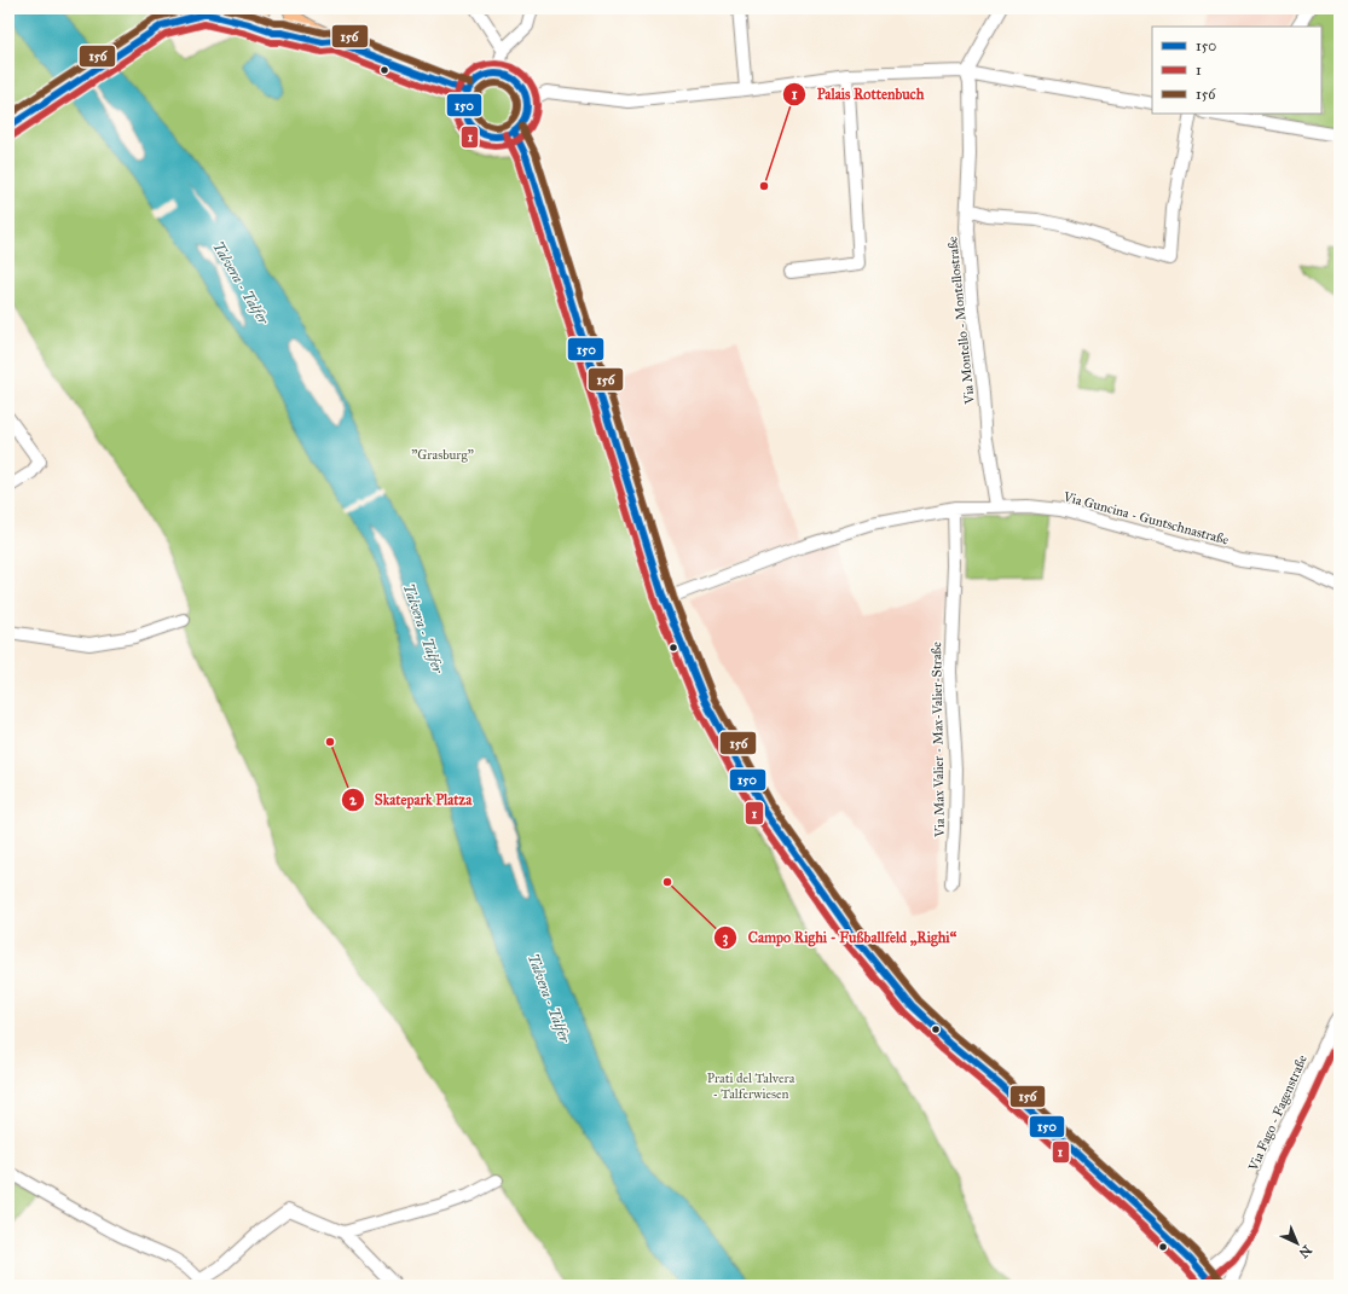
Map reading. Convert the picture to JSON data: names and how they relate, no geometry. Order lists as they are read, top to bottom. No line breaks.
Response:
{"streets":{"street":["Via Montello - Montellostraße","Via Guncina - Guntschnastraße","Via Max Valier - Max-Valier-Straße","Via Fago - Fagenstraße"]},"crossings":[["Via Montello - Montellostraße","Via Guncina - Guntschnastraße"],["Via Guncina - Guntschnastraße","Via Max Valier - Max-Valier-Straße"]],"water":["Talvera - Talfer"],"parks":["\"Grasburg\"","Prati del Talvera - Talferwiesen"],"places":["Palais Rottenbuch","Skatepark Platza","Campo Righi - Fußballfeld „Righi“"],"lines":["transit line 156","transit line 150","transit line 1"],"legend":["150","1","156"],"north":"bottom right"}
